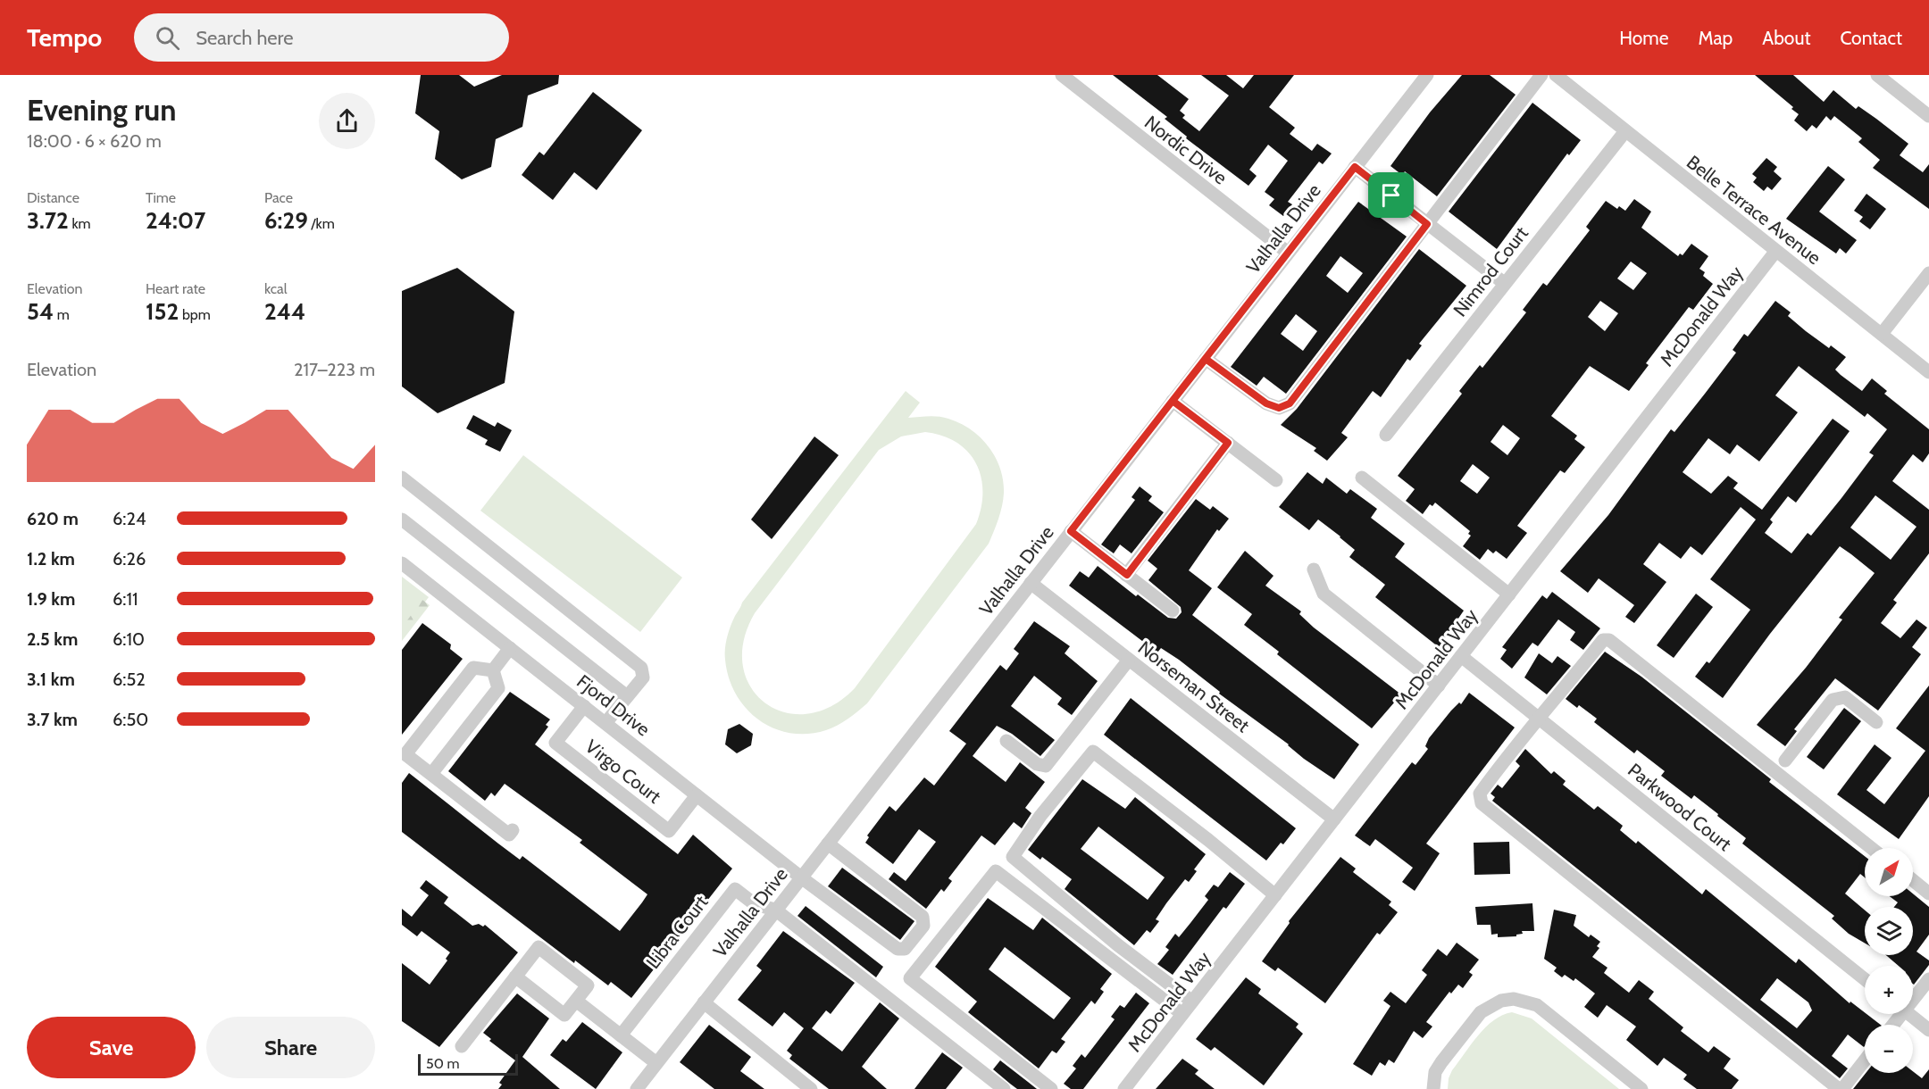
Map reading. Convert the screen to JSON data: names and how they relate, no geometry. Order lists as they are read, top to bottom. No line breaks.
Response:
{"streets":{"street":["Nordic Drive","Belle Terrace Avenue","Valhalla Drive","Nimrod Court","McDonald Way","Norseman Street","Fjord Drive","Virgo Court","Parkwood Court","Libra Court"]},"crossings":[["Nordic Drive","Valhalla Drive"],["Belle Terrace Avenue","Nimrod Court"],["Belle Terrace Avenue","McDonald Way"],["Valhalla Drive","Norseman Street"],["Valhalla Drive","Fjord Drive"],["Valhalla Drive","Libra Court"],["McDonald Way","Norseman Street"],["McDonald Way","Parkwood Court"],["Fjord Drive","Virgo Court"]],"scale_bar":"50 m","north":"top right","page":{"header":"Tempo","search":"Search here","nav":["Home","Map","About","Contact"],"heading":["Evening run","18:00 · 6 × 620 m"],"stats":[["Distance","3.72 km"],["Time","24:07"],["Pace","6:29 /km"],["Elevation","54 m"],["Heart rate","152 bpm"],["kcal","244"]],"chart":["Elevation","217–223 m"],"list":[{"name":"620 m","note":"6:24"},{"name":"1.2 km","note":"6:26"},{"name":"1.9 km","note":"6:11"},{"name":"2.5 km","note":"6:10"},{"name":"3.1 km","note":"6:52"},{"name":"3.7 km","note":"6:50"}],"map_buttons":["+","−"],"buttons":["Save","Share"],"scale":"50 m"}}
